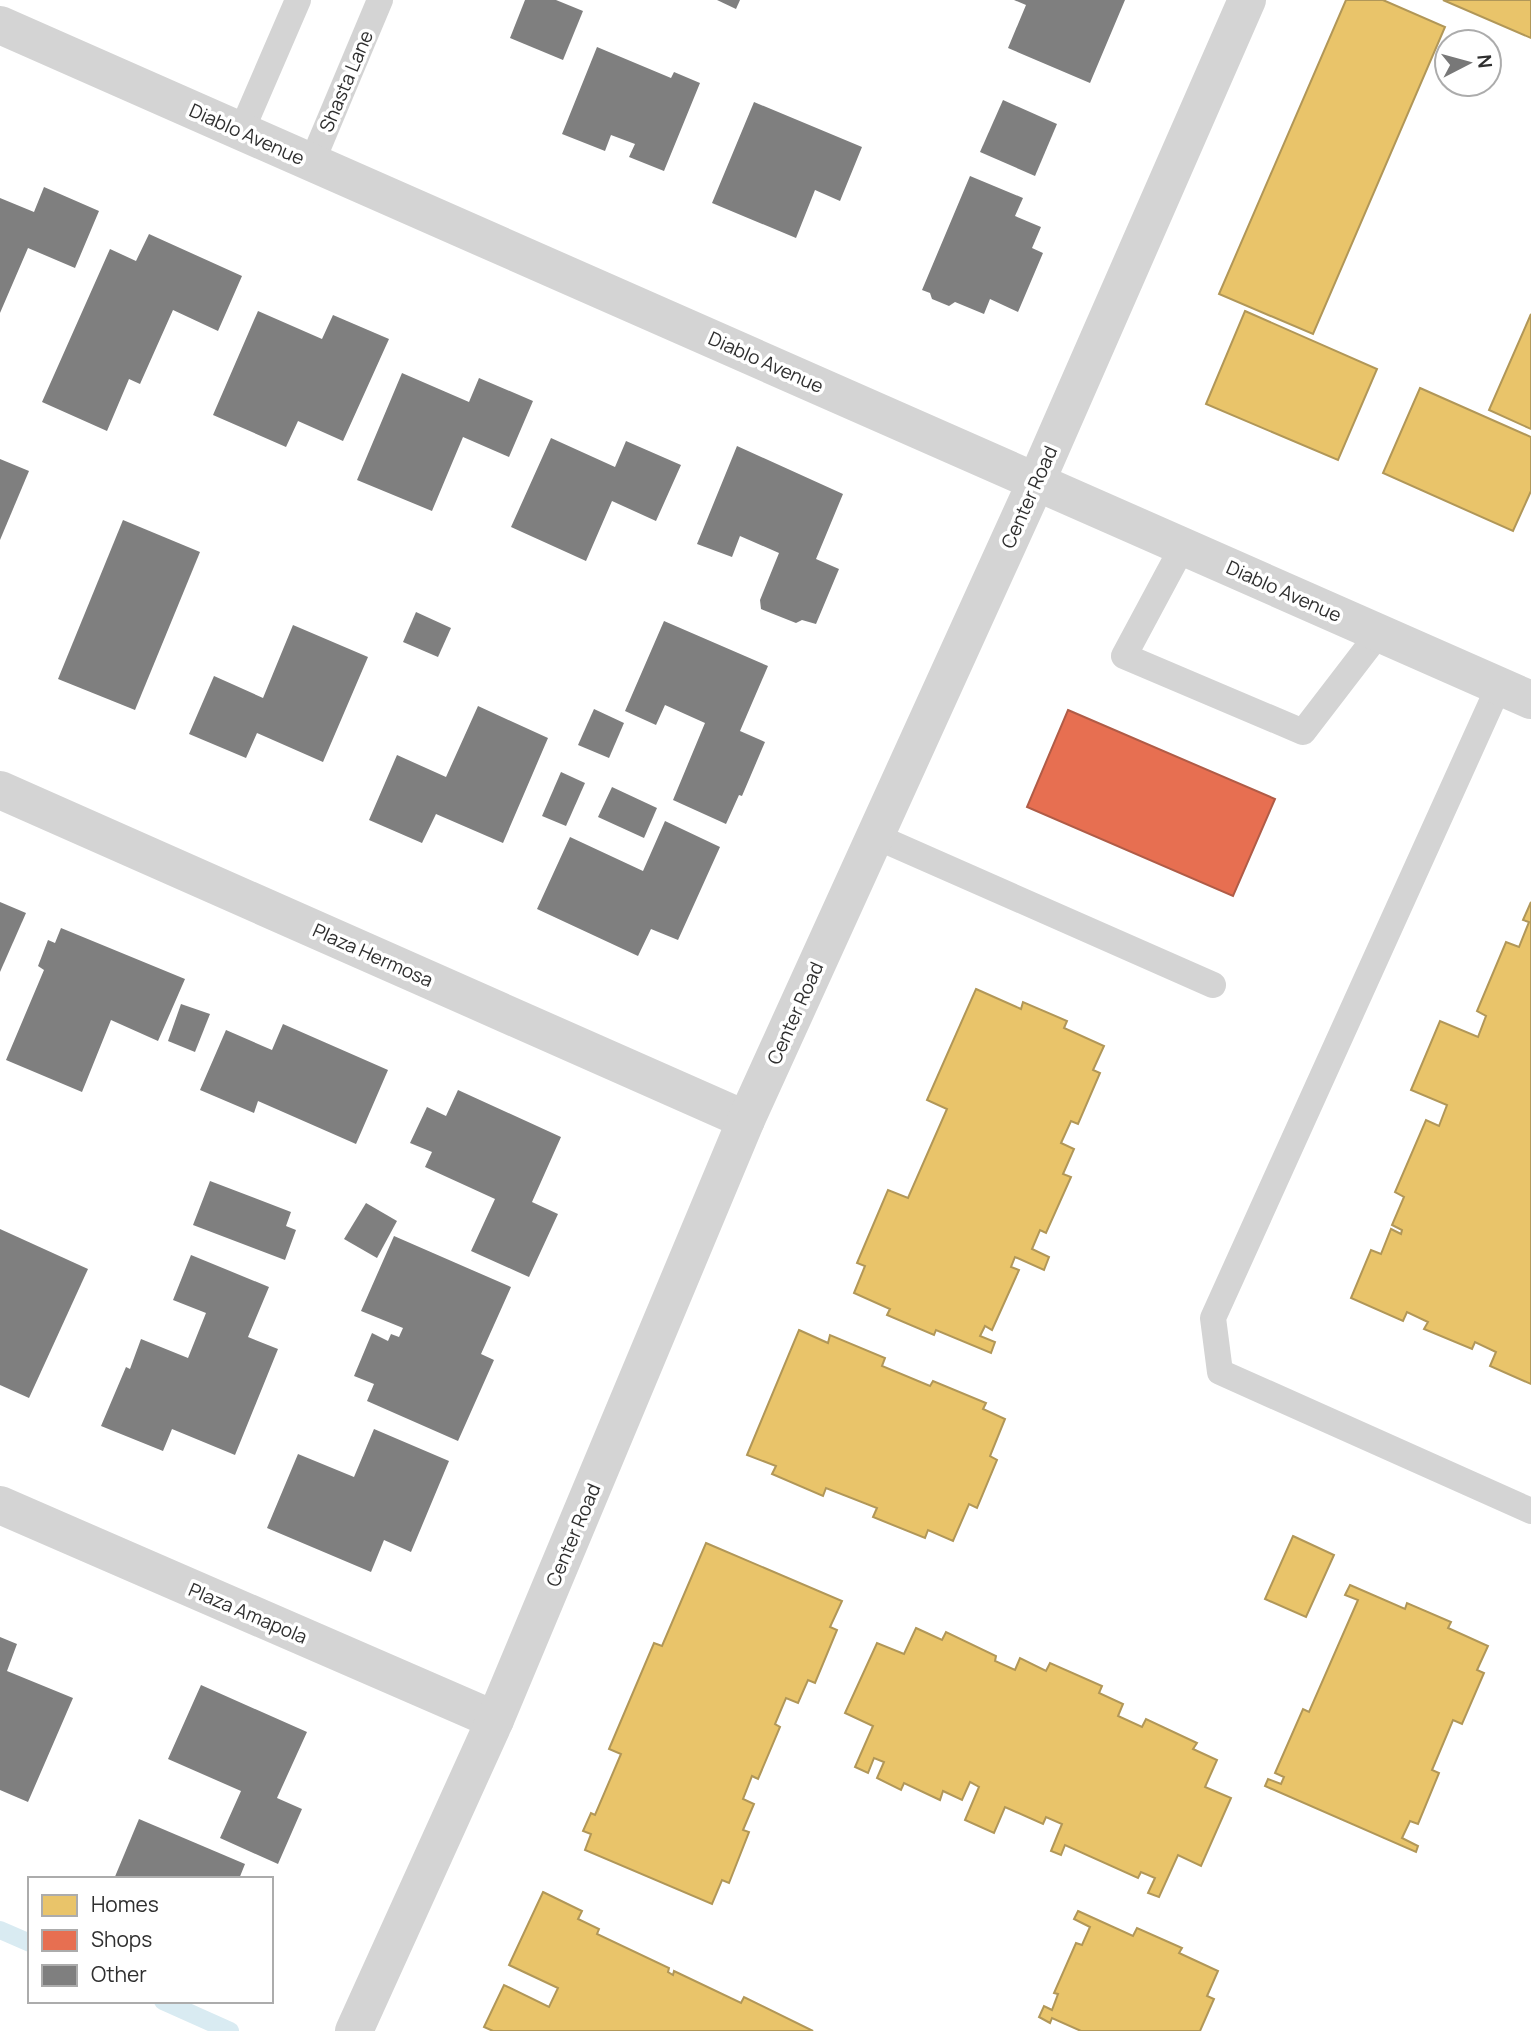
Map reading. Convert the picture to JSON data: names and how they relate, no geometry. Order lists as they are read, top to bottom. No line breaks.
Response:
{"streets":{"street":["Diablo Avenue","Center Road","Plaza Hermosa","Plaza Amapola"],"lane":["Shasta Lane"]},"crossings":[["Shasta Lane","Diablo Avenue"],["Diablo Avenue","Center Road"],["Center Road","Plaza Hermosa"],["Center Road","Plaza Amapola"]],"legend":["Homes","Shops","Other"],"north":"right"}
